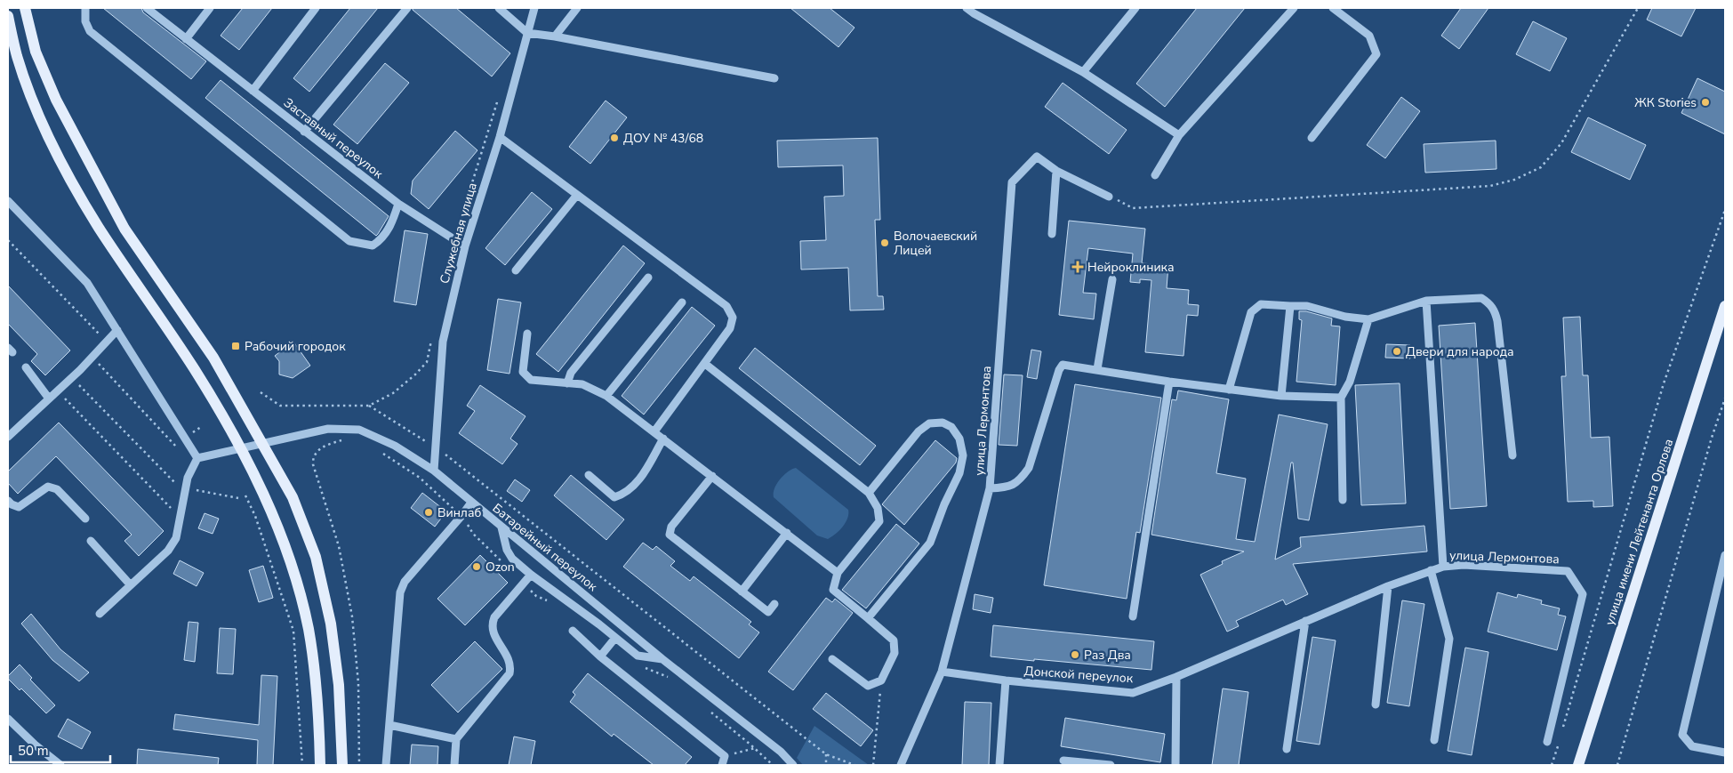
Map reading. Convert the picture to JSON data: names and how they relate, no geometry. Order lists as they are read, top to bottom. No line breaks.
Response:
{"streets":{"main road":["улица имени Лейтенанта Орлова"],"street":["Заставный переулок","Служебная улица","улица Лермонтова","Батарейный переулок","Донской переулок"]},"crossings":[["Заставный переулок","Служебная улица"],["Служебная улица","Батарейный переулок"],["улица Лермонтова","Донской переулок"]],"places":{"other":["ЖК Stories","ДОУ № 43/68","Волочаевский Лицей","Двери для народа","Винлаб","Ozon","Раз Два"],"health":["Нейроклиника"],"transit":["Рабочий городок"]},"scale_bar":"50 m"}
